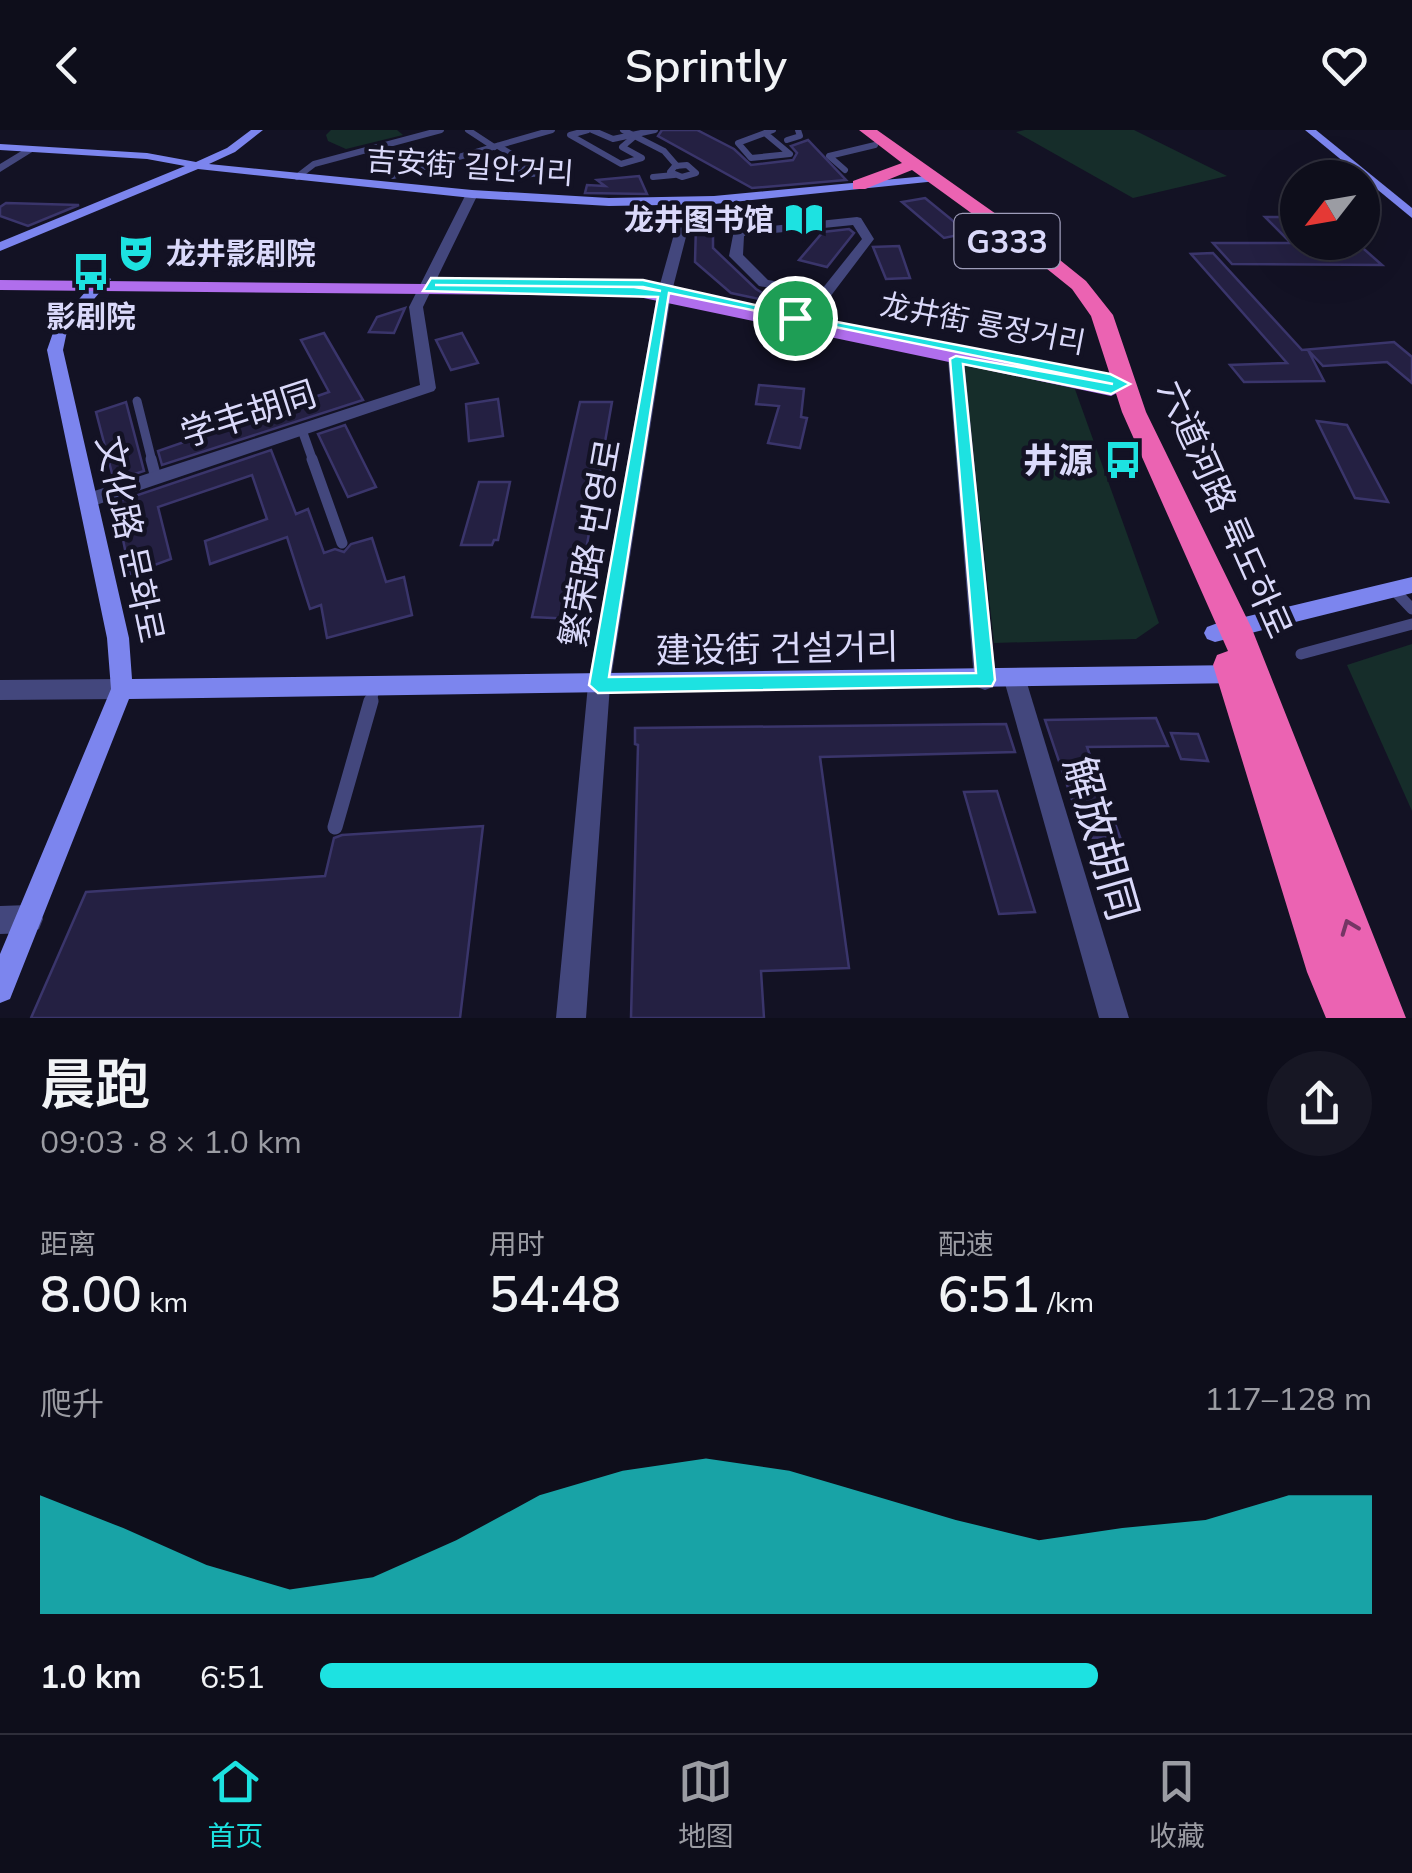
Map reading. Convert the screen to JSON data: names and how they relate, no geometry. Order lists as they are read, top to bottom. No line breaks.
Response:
{"streets":{"highway":["G333","六道河路 륙도하로"],"main road":["龙井街 룡정거리"],"street":["吉安街 길안거리","学丰胡同","文化路 문화로","繁荣路 번영로","建设街 건설거리","解放胡同"]},"crossings":[["吉安街 길안거리","繁荣路 번영로"],["龙井街 룡정거리","学丰胡同"],["龙井街 룡정거리","六道河路 륙도하로"],["龙井街 룡정거리","文化路 문화로"],["龙井街 룡정거리","繁荣路 번영로"],["学丰胡同","文化路 문화로"],["六道河路 륙도하로","建设街 건설거리"],["文化路 문화로","建设街 건설거리"],["繁荣路 번영로","建设街 건설거리"],["建设街 건설거리","解放胡同"]],"places":{"library":["龙井图书馆"],"theatre":["龙井影剧院"],"bus stop":["影剧院","井源"]},"north":"bottom left","page":{"header":"Sprintly","heading":["晨跑","09:03 · 8 × 1.0 km"],"stats":[["距离","8.00 km"],["用时","54:48"],["配速","6:51 /km"]],"chart":["爬升","117–128 m"],"list":[{"name":"1.0 km","note":"6:51"}],"tabs":["首页","地图","收藏"]}}
